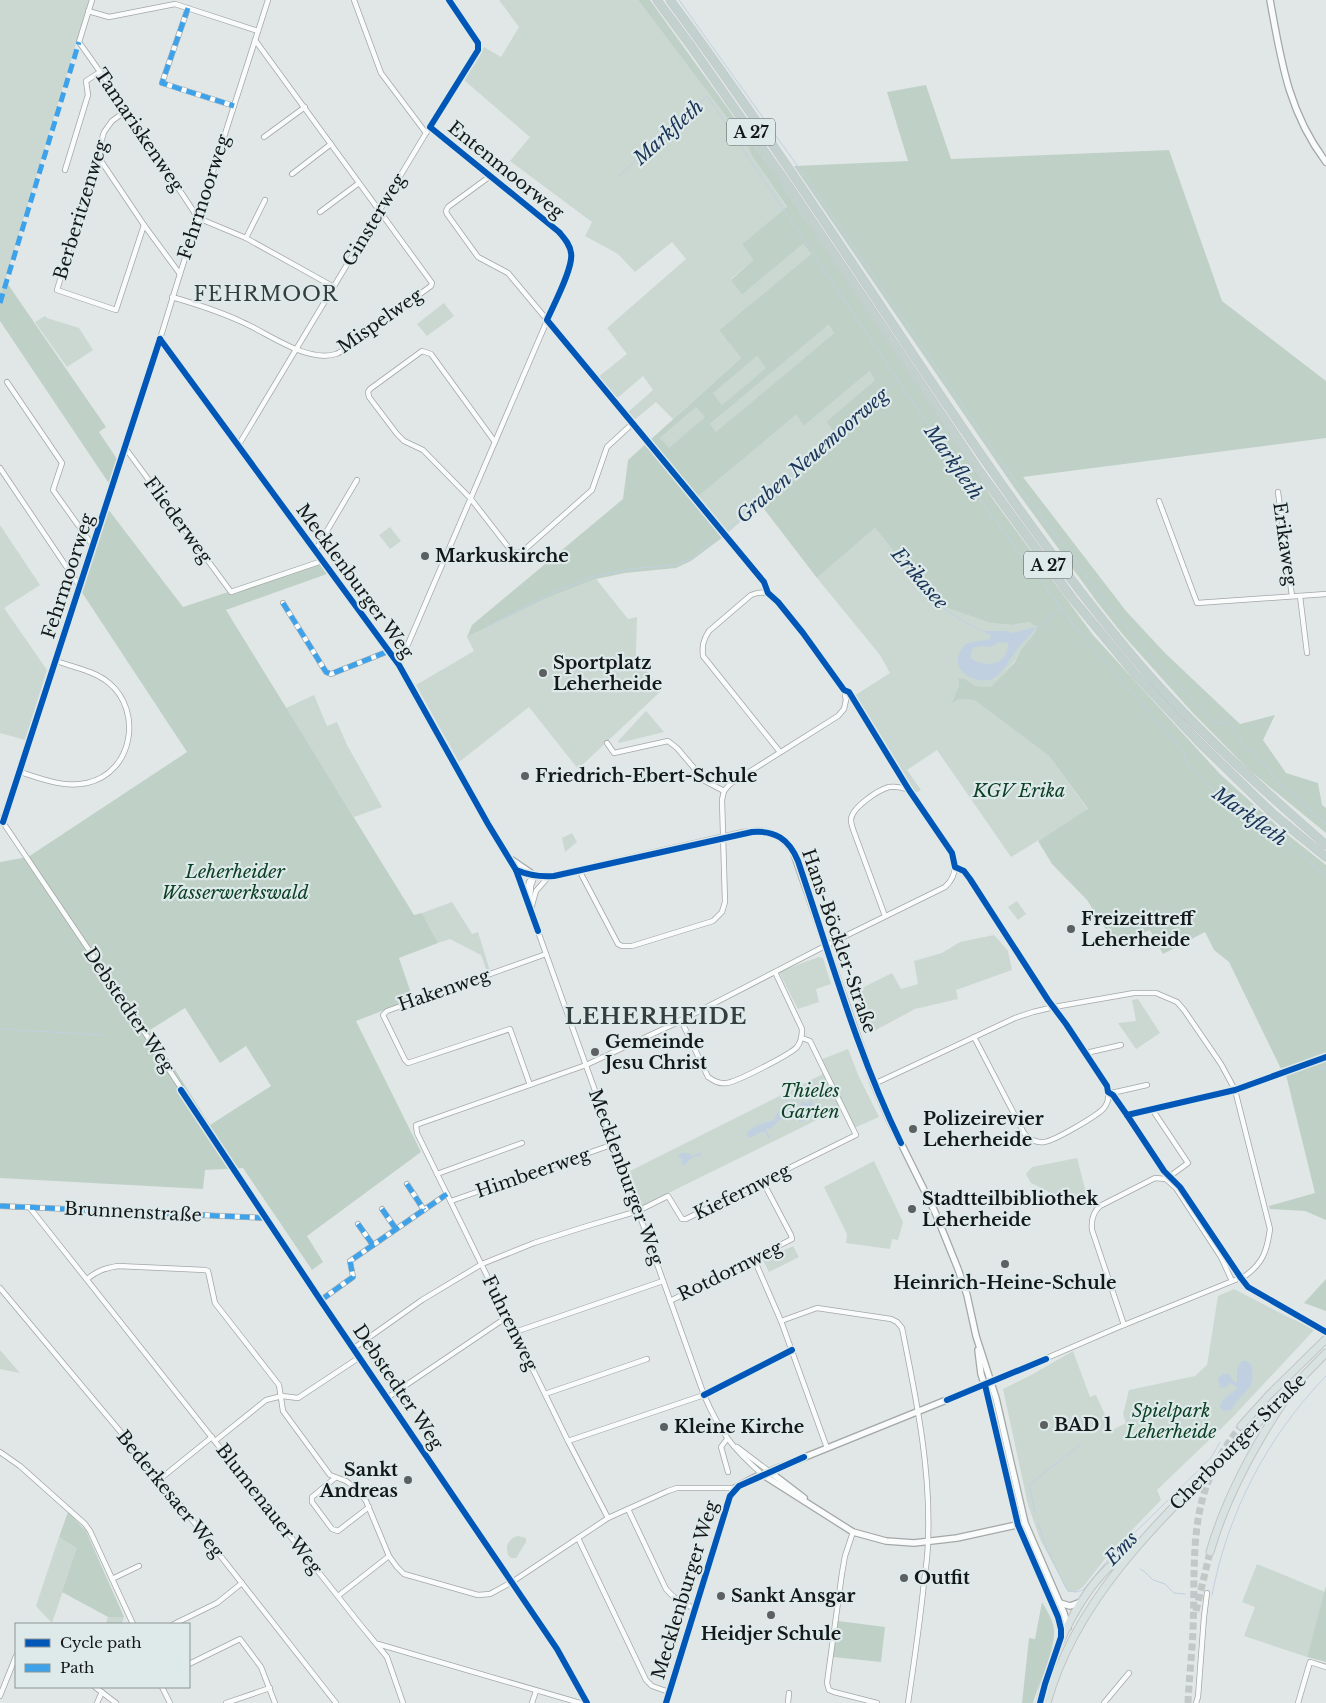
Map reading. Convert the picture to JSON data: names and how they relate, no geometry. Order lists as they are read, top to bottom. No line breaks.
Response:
{"streets":{"highway":["A 27"],"main road":["Cherbourger Straße"],"street":["Tamariskenweg","Entenmoorweg","Fehrmoorweg","Berberitzenweg","Ginsterweg","Mispelweg","Fliederweg","Erikaweg","Mecklenburger Weg","Hans-Böckler-Straße","Hakenweg","Debstedter Weg","Himbeerweg","Kiefernweg","Brunnenstraße","Rotdornweg","Fuhrenweg","Bederkesaer Weg","Blumenauer Weg"]},"crossings":[["Tamariskenweg","Fehrmoorweg"],["Tamariskenweg","Berberitzenweg"],["Entenmoorweg","Ginsterweg"],["Entenmoorweg","Mecklenburger Weg"],["Fehrmoorweg","Mispelweg"],["Fehrmoorweg","Fliederweg"],["Fehrmoorweg","Mecklenburger Weg"],["Fehrmoorweg","Debstedter Weg"],["Ginsterweg","Mispelweg"],["Ginsterweg","Mecklenburger Weg"],["Fliederweg","Mecklenburger Weg"],["Mecklenburger Weg","Hans-Böckler-Straße"],["Mecklenburger Weg","Hakenweg"],["Mecklenburger Weg","Himbeerweg"],["Mecklenburger Weg","Kiefernweg"],["Mecklenburger Weg","Rotdornweg"],["Hans-Böckler-Straße","Cherbourger Straße"],["Hakenweg","Fuhrenweg"],["Debstedter Weg","Brunnenstraße"],["Himbeerweg","Fuhrenweg"],["Kiefernweg","Rotdornweg"],["Brunnenstraße","Blumenauer Weg"]],"districts":["FEHRMOOR","LEHERHEIDE"],"water":["Markfleth","Graben Neuemoorweg","Erikasee","Ems"],"parks":["KGV Erika","Leherheider Wasserwerkswald","Thieles Garten","Spielpark Leherheide"],"places":["Markuskirche","Sportplatz Leherheide","Friedrich-Ebert-Schule","Freizeittreff Leherheide","Gemeinde Jesu Christ","Polizeirevier Leherheide","Stadtteilbibliothek Leherheide","Heinrich-Heine-Schule","BAD 1","Kleine Kirche","Sankt Andreas","Outfit","Sankt Ansgar","Heidjer Schule"],"legend":["Cycle path","Path"]}
